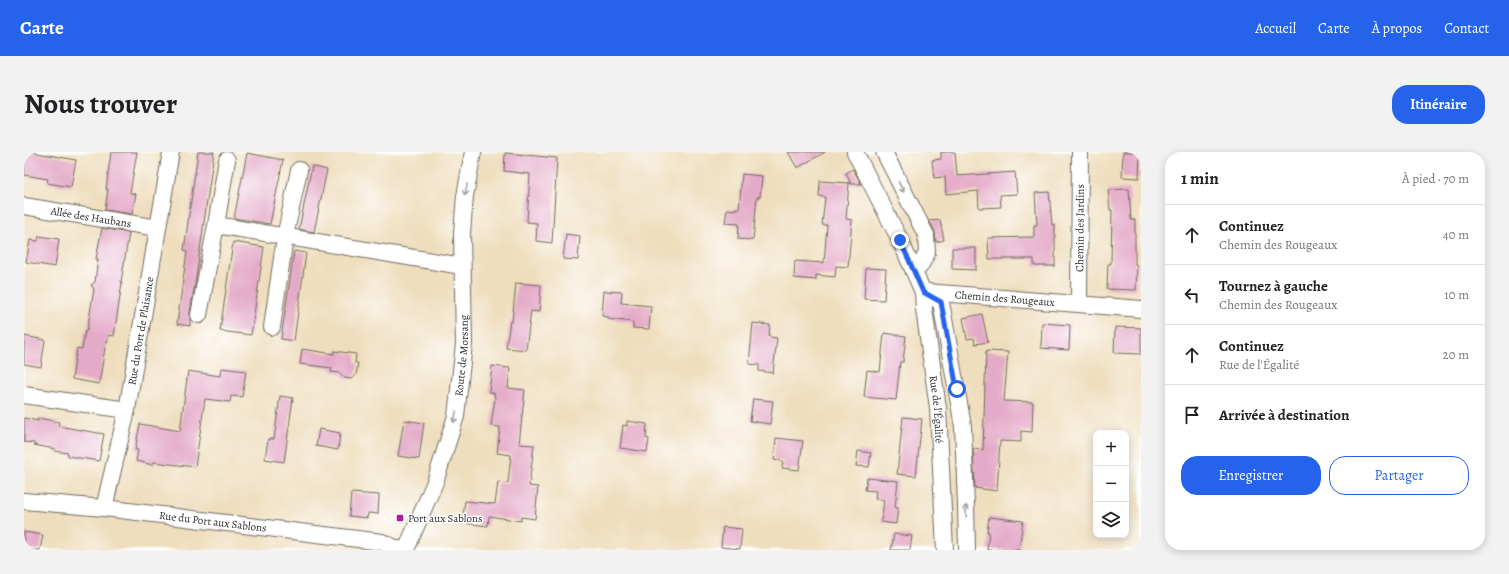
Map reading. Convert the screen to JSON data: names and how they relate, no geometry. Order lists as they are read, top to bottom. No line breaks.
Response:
{"streets":{"street":["Allée des Haubans","Chemin des Jardins","Chemin des Rougeaux","Rue du Port de Plaisance","Route de Morsang","Rue de l'Égalité","Rue du Port aux Sablons"]},"crossings":[["Allée des Haubans","Rue du Port de Plaisance"],["Chemin des Jardins","Chemin des Rougeaux"],["Chemin des Rougeaux","Rue de l'Égalité"],["Rue du Port de Plaisance","Rue du Port aux Sablons"]],"one_way":["Chemin des Rougeaux","Route de Morsang"],"places":{"transit":["Port aux Sablons"]},"page":{"header":"Carte","nav":["Accueil","Carte","À propos","Contact"],"title":"Nous trouver","buttons":["Itinéraire",["Enregistrer","Partager"]],"heading":["1 min","À pied · 70 m"],"list":[["Continuez","Chemin des Rougeaux","40 m"],["Tournez à gauche","Chemin des Rougeaux","10 m"],["Continuez","Rue de l'Égalité","20 m"],"Arrivée à destination"],"map_buttons":["+","−"]}}
